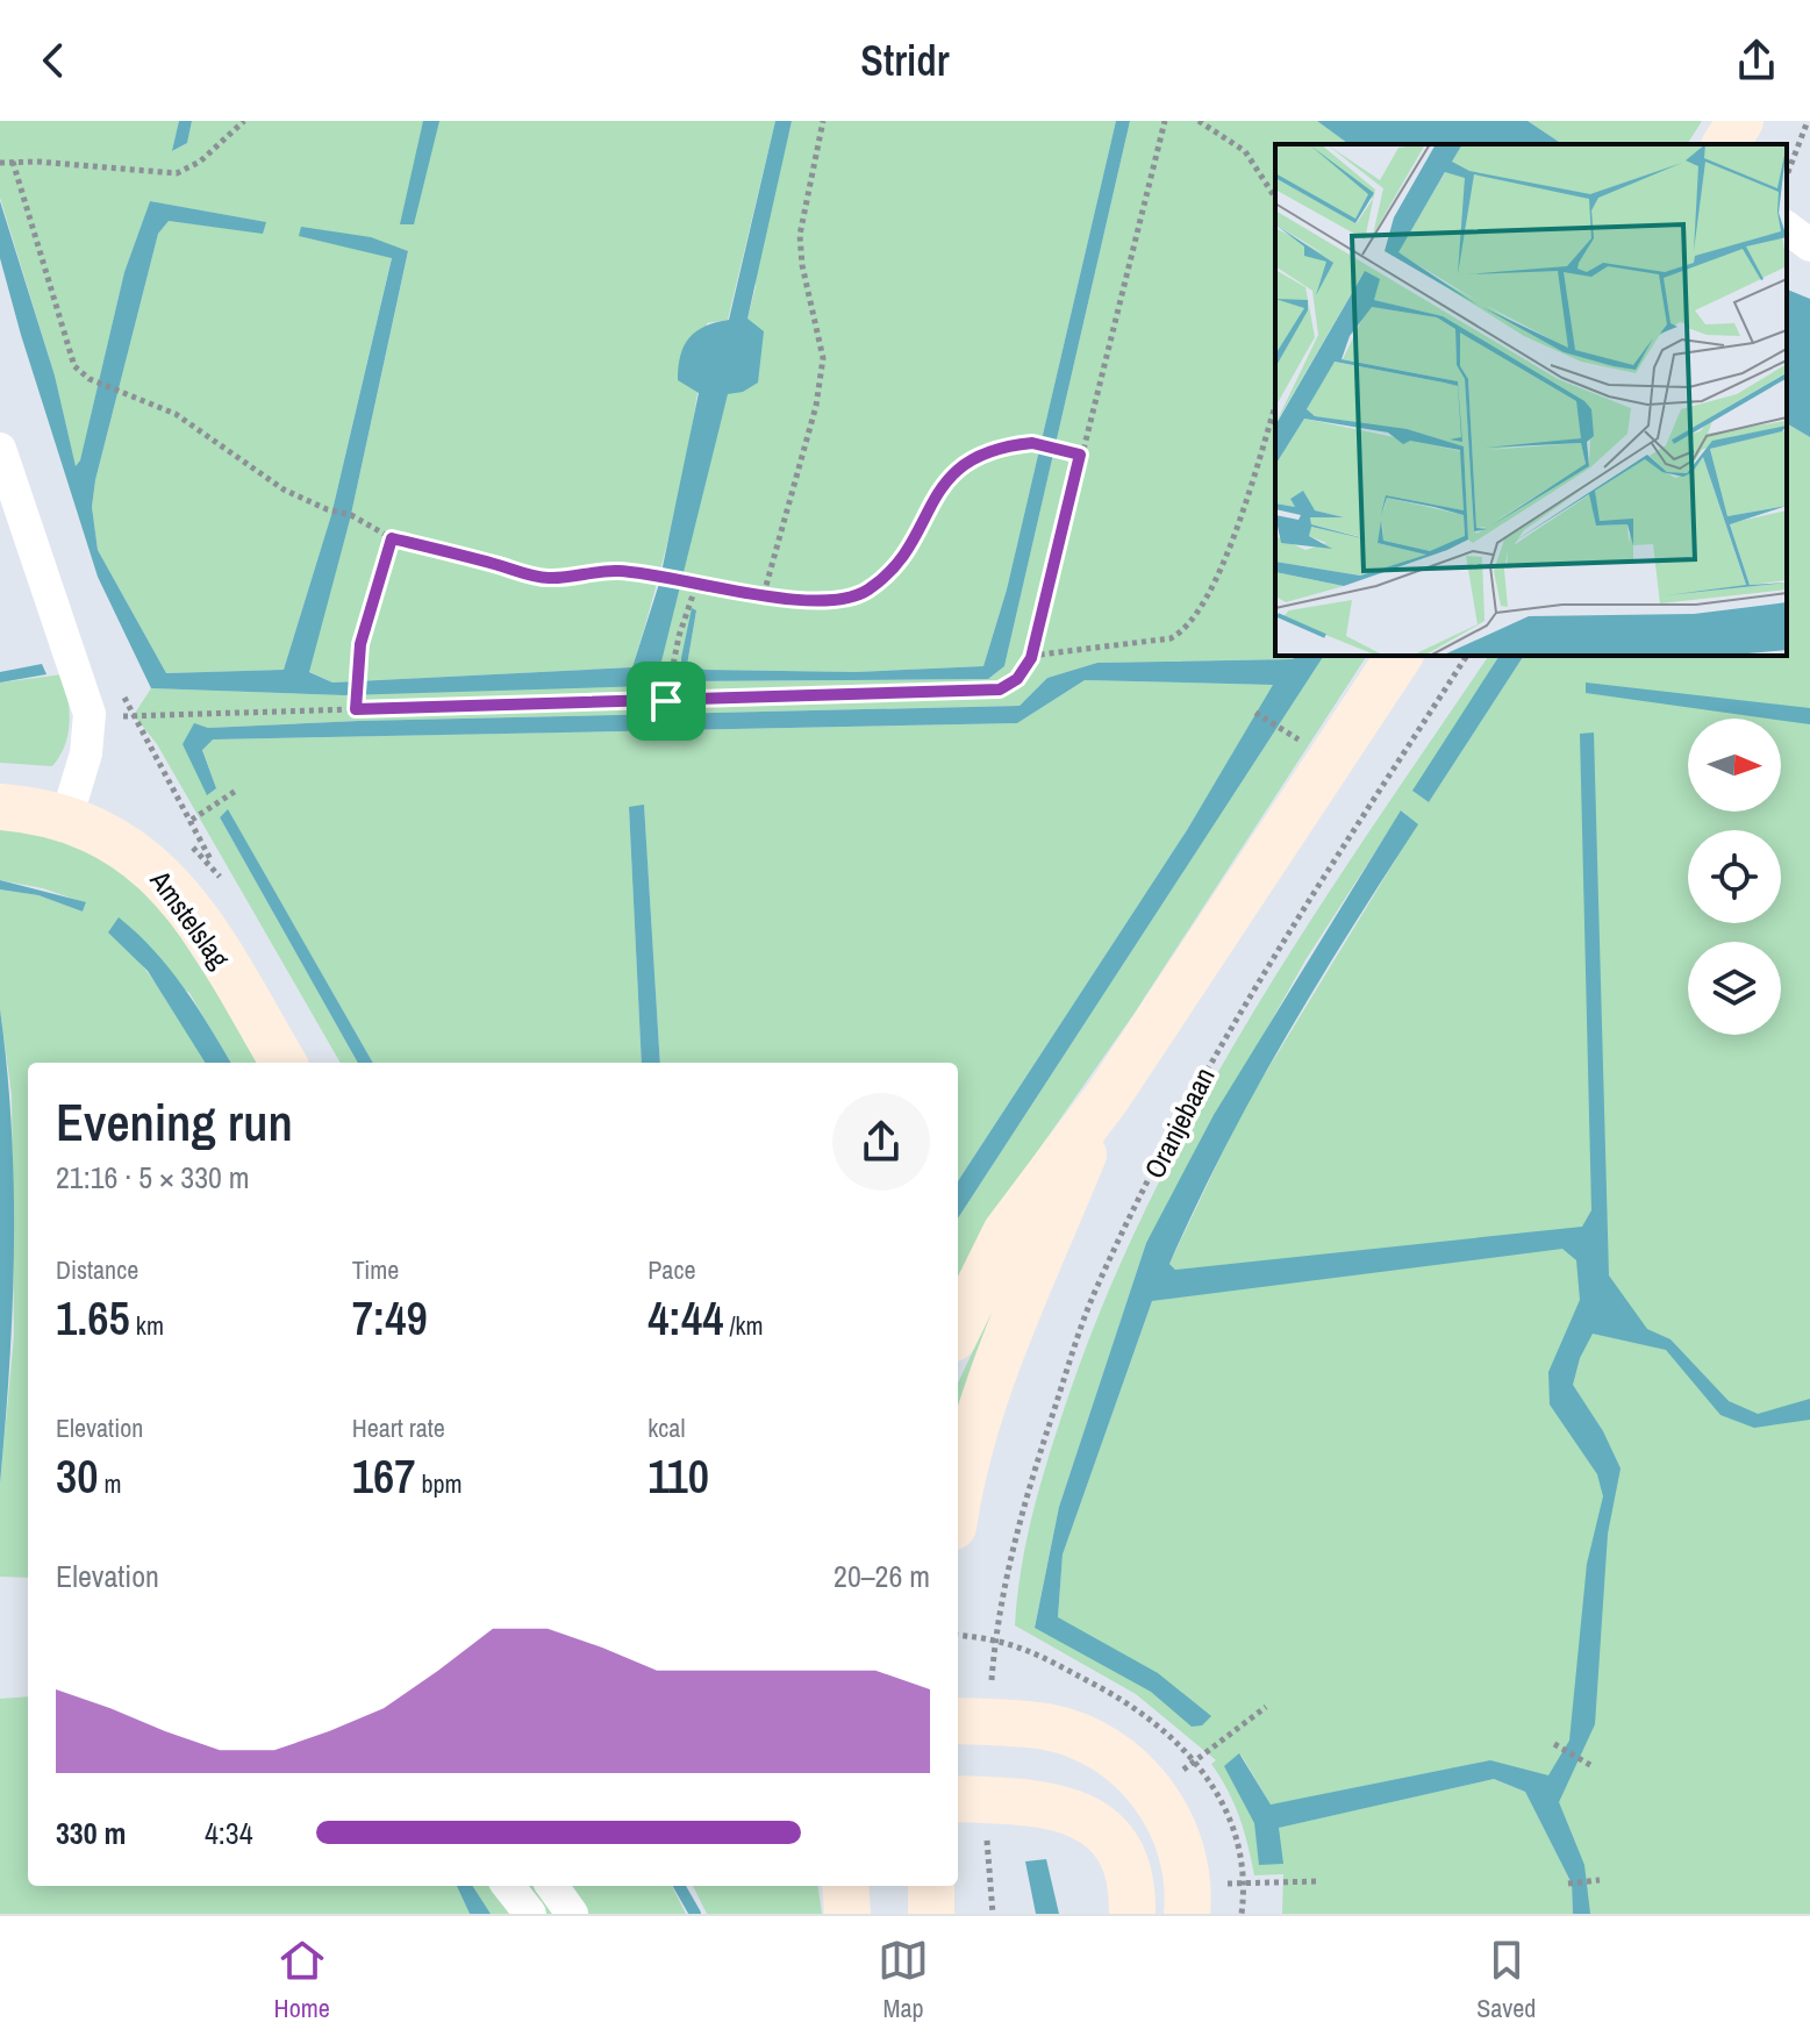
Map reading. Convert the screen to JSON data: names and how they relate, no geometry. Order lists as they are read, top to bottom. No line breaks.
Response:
{"streets":{"main road":["Amstelslag"],"path":["Oranjebaan"]},"north":"right","page":{"header":"Stridr","heading":["Evening run","21:16 · 5 × 330 m"],"stats":[["Distance","1.65 km"],["Time","7:49"],["Pace","4:44 /km"],["Elevation","30 m"],["Heart rate","167 bpm"],["kcal","110"]],"chart":["Elevation","20–26 m"],"list":[{"name":"330 m","note":"4:34"}],"tabs":["Home","Map","Saved"]}}
